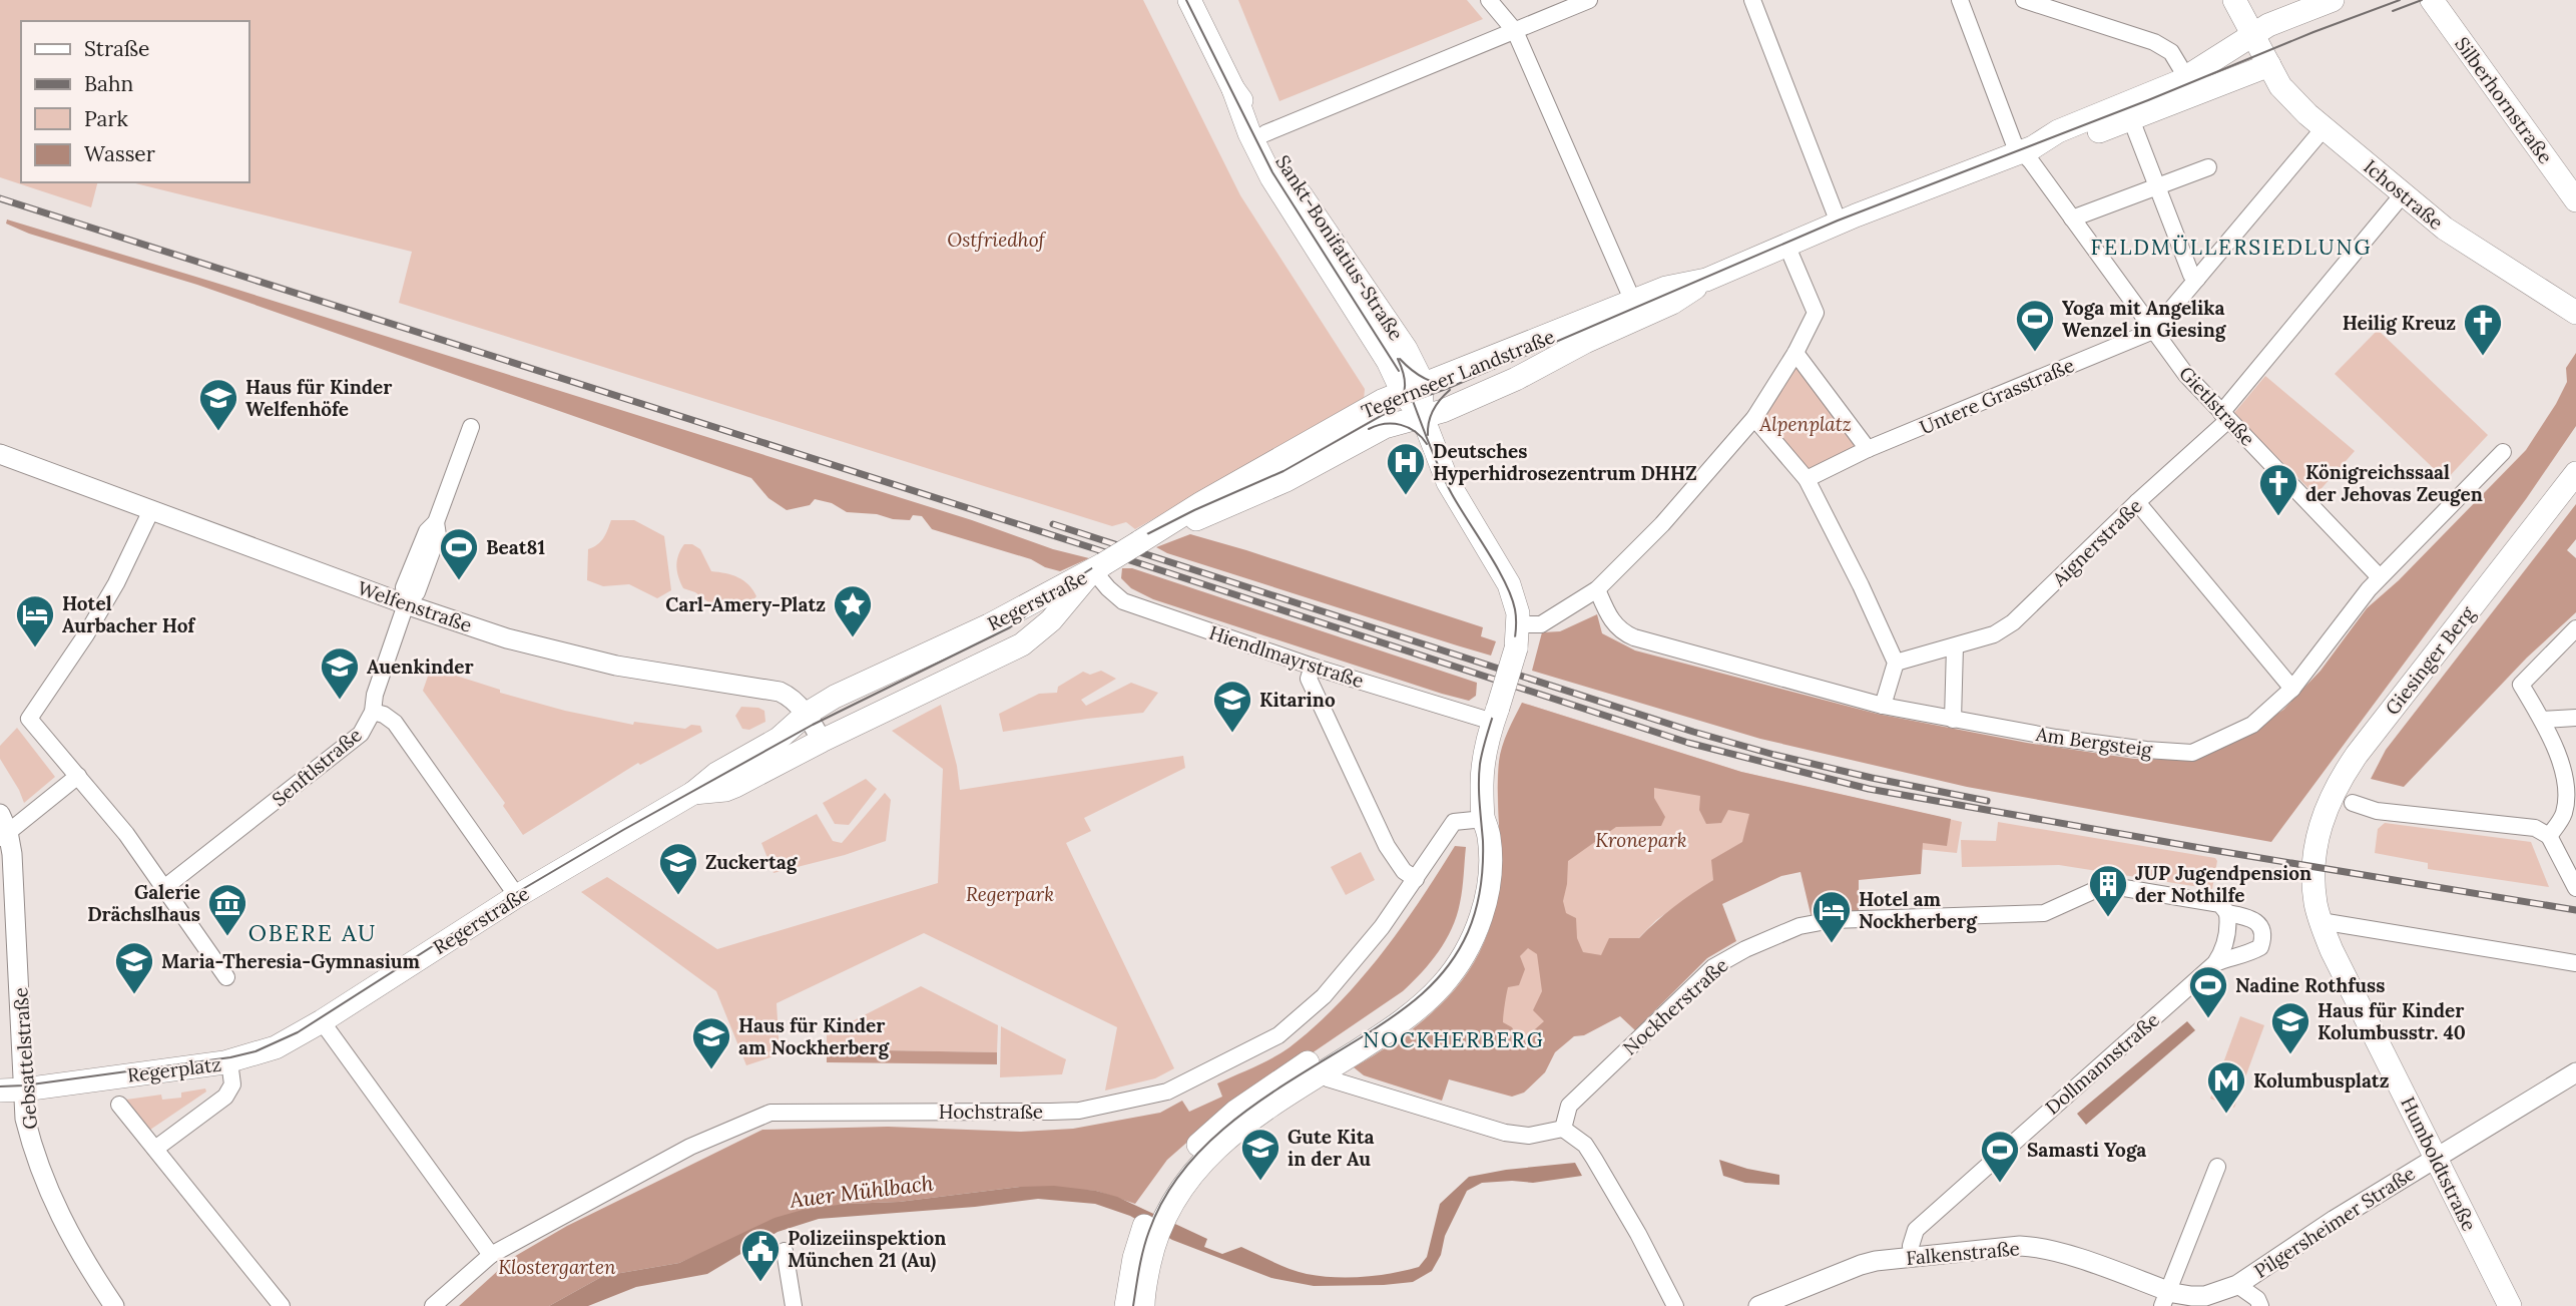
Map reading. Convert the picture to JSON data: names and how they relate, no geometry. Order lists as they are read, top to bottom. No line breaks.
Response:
{"streets":{"main road":["Silberhornstraße","Ichostraße","Sankt-Bonifatius-Straße","Tegernseer Landstraße","Regerstraße","Giesinger Berg","Regerplatz","Humboldtstraße"],"street":["Untere Grasstraße","Gietlstraße","Aignerstraße","Welfenstraße","Hiendlmayrstraße","Am Bergsteig","Senftlstraße","Nockherstraße","Gebsattelstraße","Dollmannstraße","Hochstraße","Pilgersheimer Straße","Falkenstraße"]},"crossings":[["Ichostraße","Tegernseer Landstraße"],["Ichostraße","Untere Grasstraße"],["Ichostraße","Aignerstraße"],["Sankt-Bonifatius-Straße","Tegernseer Landstraße"],["Sankt-Bonifatius-Straße","Hiendlmayrstraße"],["Sankt-Bonifatius-Straße","Hochstraße"],["Tegernseer Landstraße","Gietlstraße"],["Tegernseer Landstraße","Regerstraße"],["Tegernseer Landstraße","Hiendlmayrstraße"],["Untere Grasstraße","Gietlstraße"],["Gietlstraße","Aignerstraße"],["Gietlstraße","Am Bergsteig"],["Regerstraße","Welfenstraße"],["Regerstraße","Hiendlmayrstraße"],["Regerstraße","Regerplatz"],["Welfenstraße","Senftlstraße"],["Giesinger Berg","Humboldtstraße"],["Nockherstraße","Dollmannstraße"],["Gebsattelstraße","Regerplatz"],["Dollmannstraße","Falkenstraße"],["Humboldtstraße","Pilgersheimer Straße"],["Pilgersheimer Straße","Falkenstraße"]],"districts":["FELDMÜLLERSIEDLUNG","OBERE AU","NOCKHERBERG"],"water":["Auer Mühlbach"],"parks":["Ostfriedhof","Alpenplatz","Kronepark","Regerpark","Klostergarten"],"places":{"sports":["Yoga mit Angelika Wenzel in Giesing","Beat81","Nadine Rothfuss","Samasti Yoga"],"church":["Heilig Kreuz","Königreichssaal der Jehovas Zeugen"],"school or university":["Haus für Kinder Welfenhöfe","Auenkinder","Kitarino","Zuckertag","Maria-Theresia-Gymnasium","Haus für Kinder Kolumbusstr. 40","Haus für Kinder am Nockherberg","Gute Kita in der Au"],"hospital":["Deutsches Hyperhidrosezentrum DHHZ"],"place":["Carl-Amery-Platz"],"hotel":["Hotel Aurbacher Hof","Hotel am Nockherberg"],"building":["JUP Jugendpension der Nothilfe"],"museum":["Galerie Drächslhaus"],"metro station":["Kolumbusplatz"],"public building":["Polizeiinspektion München 21 (Au)"]},"legend":["Straße","Bahn","Park","Wasser"]}
